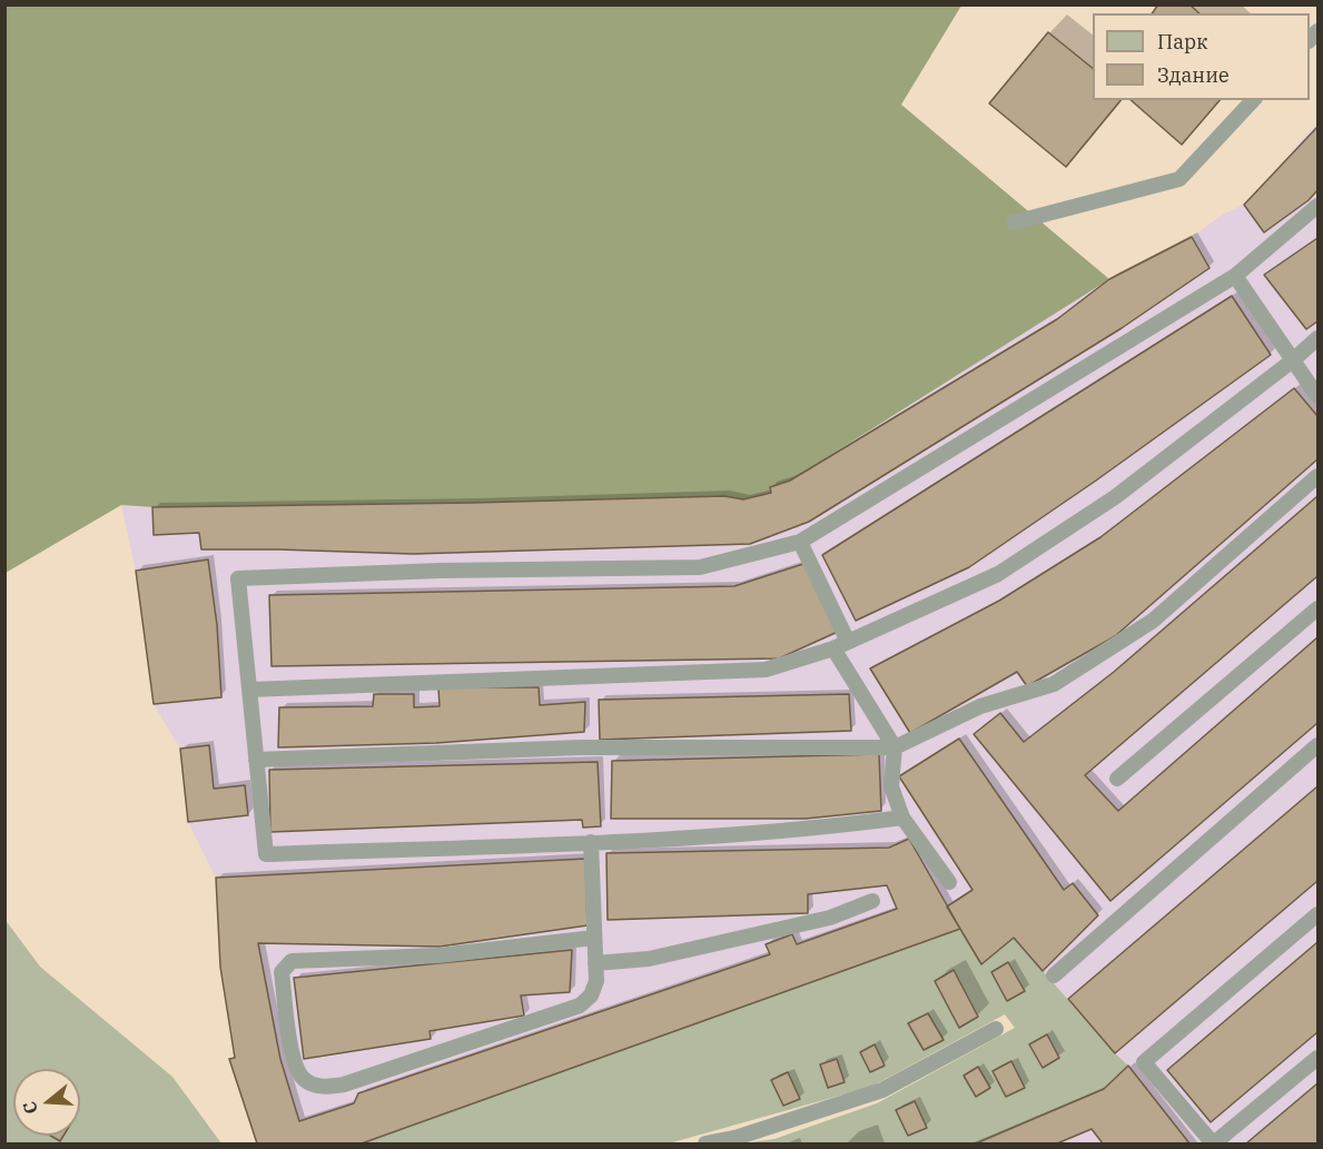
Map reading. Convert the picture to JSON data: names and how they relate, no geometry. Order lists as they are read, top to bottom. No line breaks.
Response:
{"legend":["Парк","Здание"],"north":"left"}
